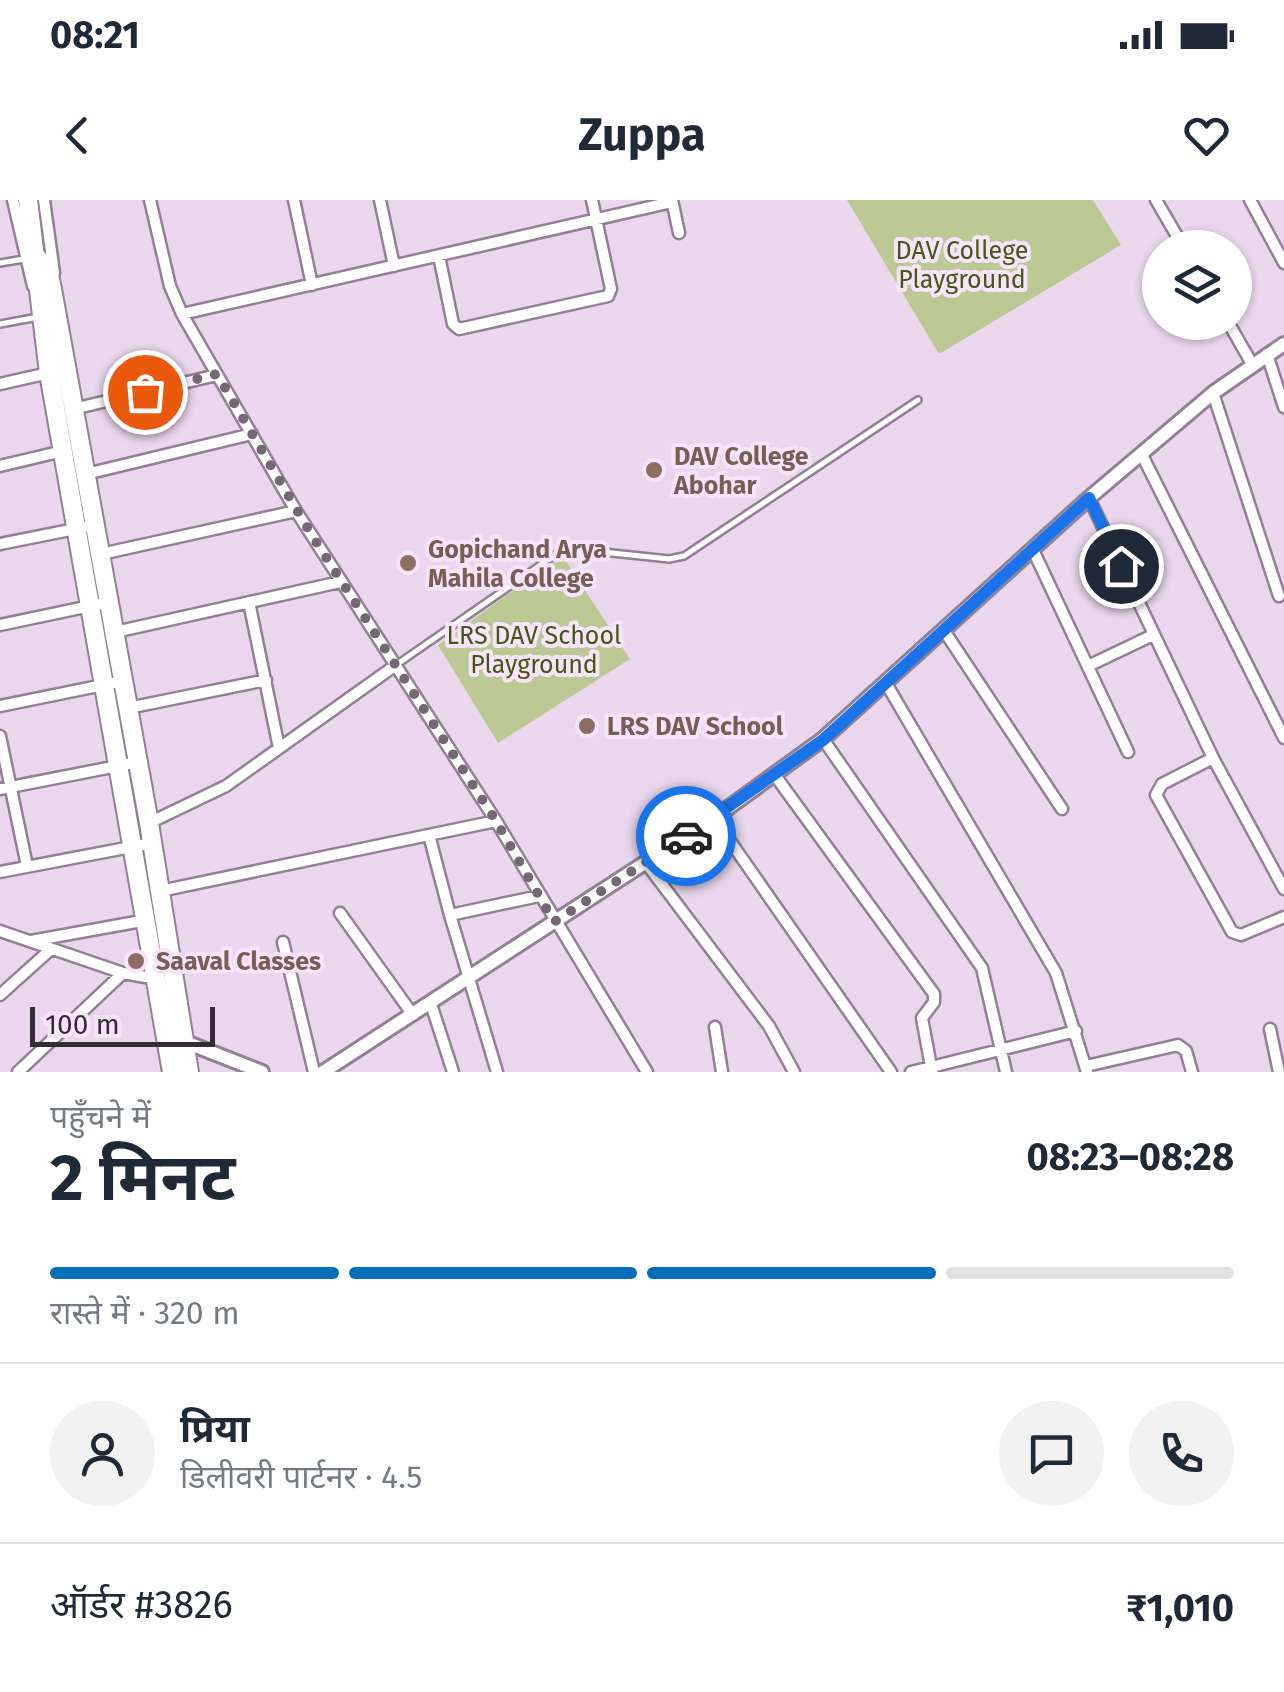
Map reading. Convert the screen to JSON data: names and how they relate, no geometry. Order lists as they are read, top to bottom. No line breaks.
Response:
{"parks":["DAV College Playground","LRS DAV School Playground"],"places":["DAV College Abohar","Gopichand Arya Mahila College","LRS DAV School","Saaval Classes"],"scale_bar":"100 m","page":{"status":"08:21","header":"Zuppa","scale":"100 m","heading":["2 मिनट","पहुँचने में","08:23–08:28"],"panel":["प्रिया","डिलीवरी पार्टनर · 4.5","ऑर्डर #3826","₹1,010"],"bar":"रास्ते में · 320 m"}}
